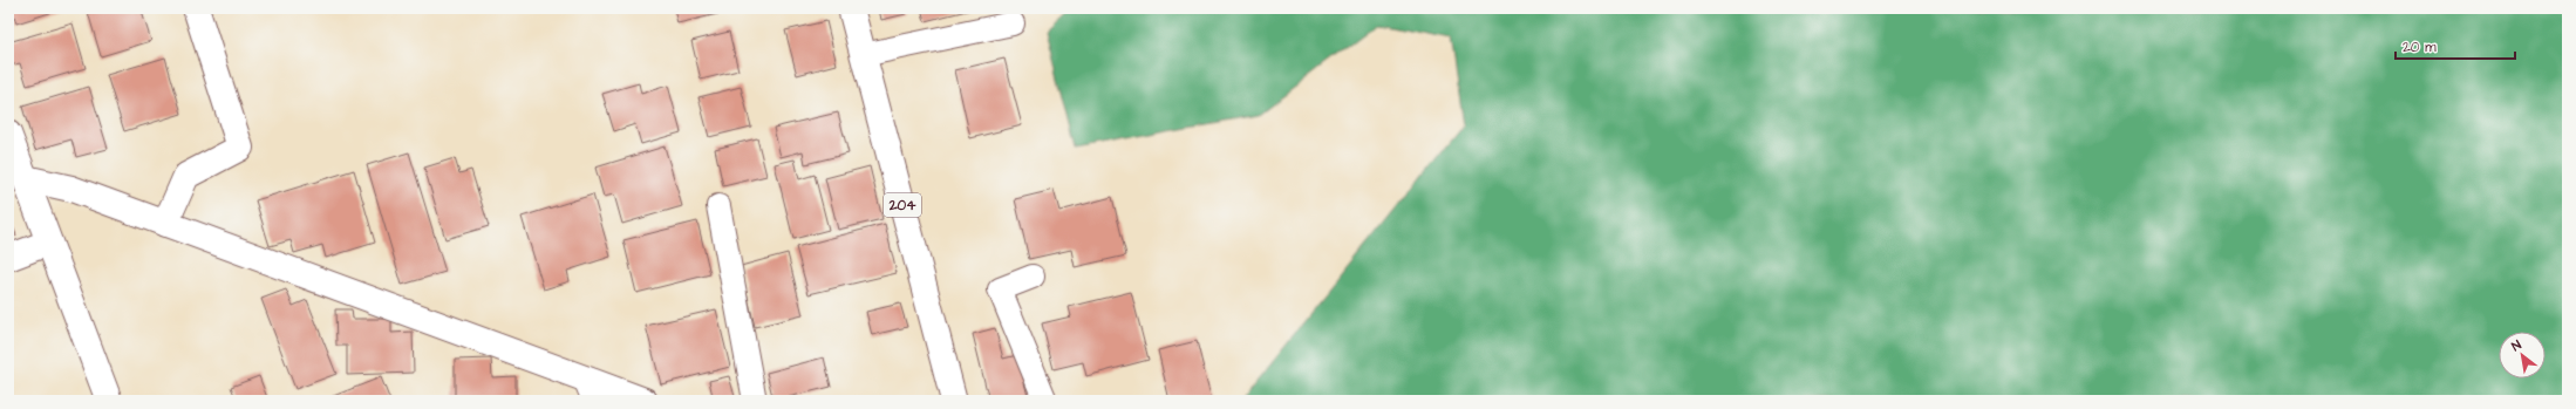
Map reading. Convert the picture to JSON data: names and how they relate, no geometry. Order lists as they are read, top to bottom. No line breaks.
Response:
{"streets":{"main road":["204"]},"scale_bar":"20 m","north":"top left"}
